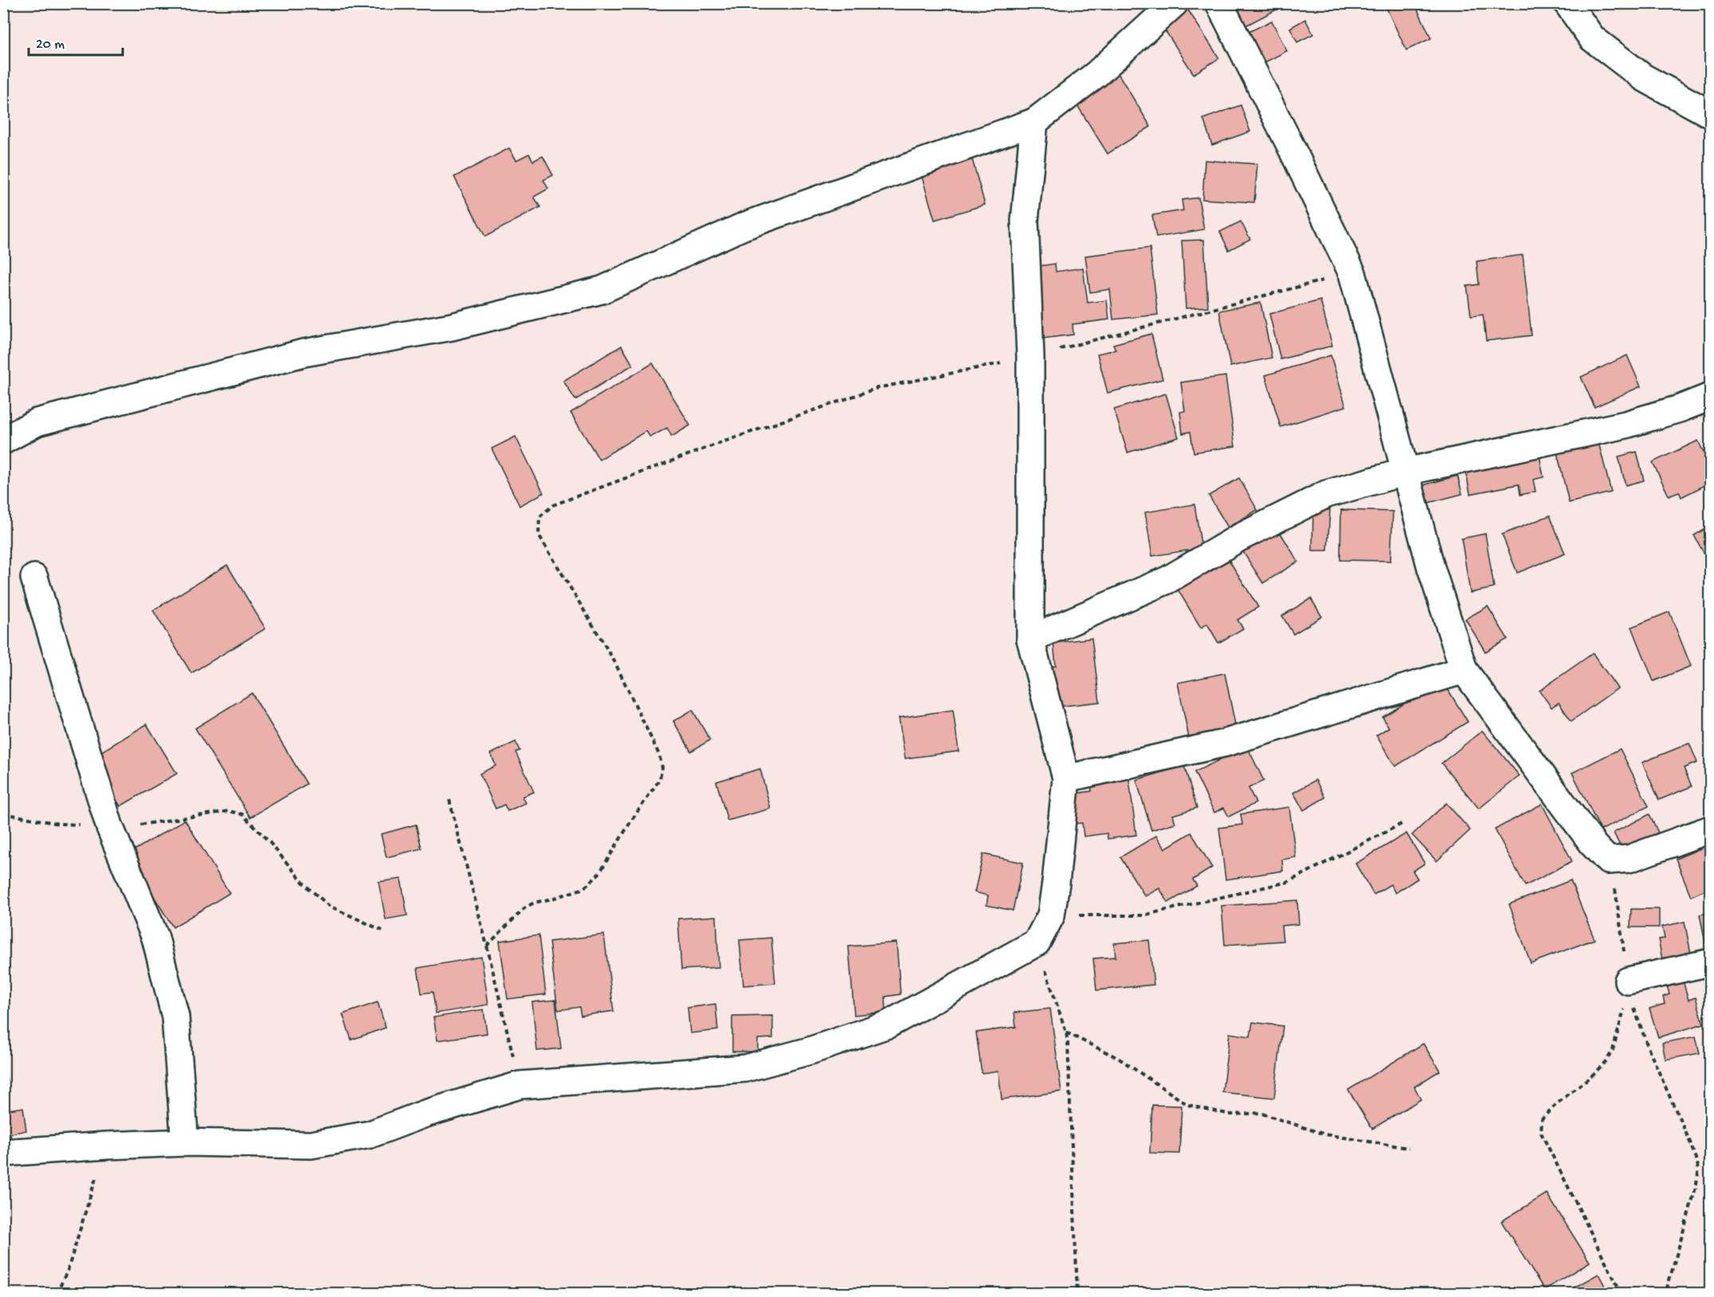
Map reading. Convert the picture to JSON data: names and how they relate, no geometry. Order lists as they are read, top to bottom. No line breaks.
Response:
{"scale_bar":"20 m"}
